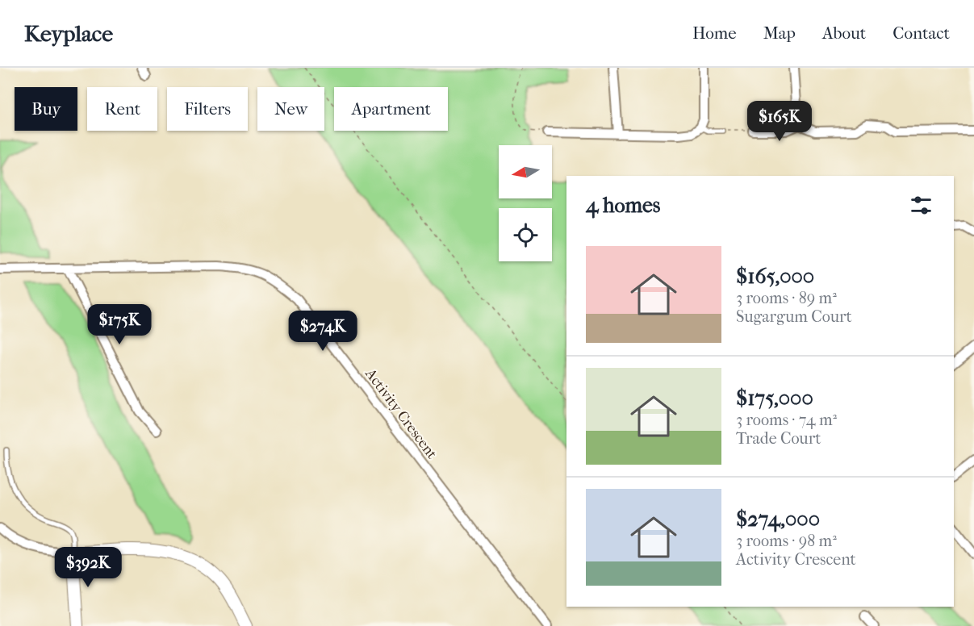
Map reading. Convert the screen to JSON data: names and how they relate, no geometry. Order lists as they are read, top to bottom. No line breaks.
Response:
{"streets":{"street":["Activity Crescent"]},"north":"left","page":{"header":"Keyplace","nav":["Home","Map","About","Contact"],"chip":["Buy","Rent","Filters","New","Apartment"],"price":["$165K","$175K","$274K","$392K"],"heading":"4 homes","list":[{"name":"$165,000","note":"3 rooms · 89 m² · Sugargum Court"},{"name":"$175,000","note":"3 rooms · 74 m² · Trade Court"},{"name":"$274,000","note":"3 rooms · 98 m² · Activity Crescent"}]}}
